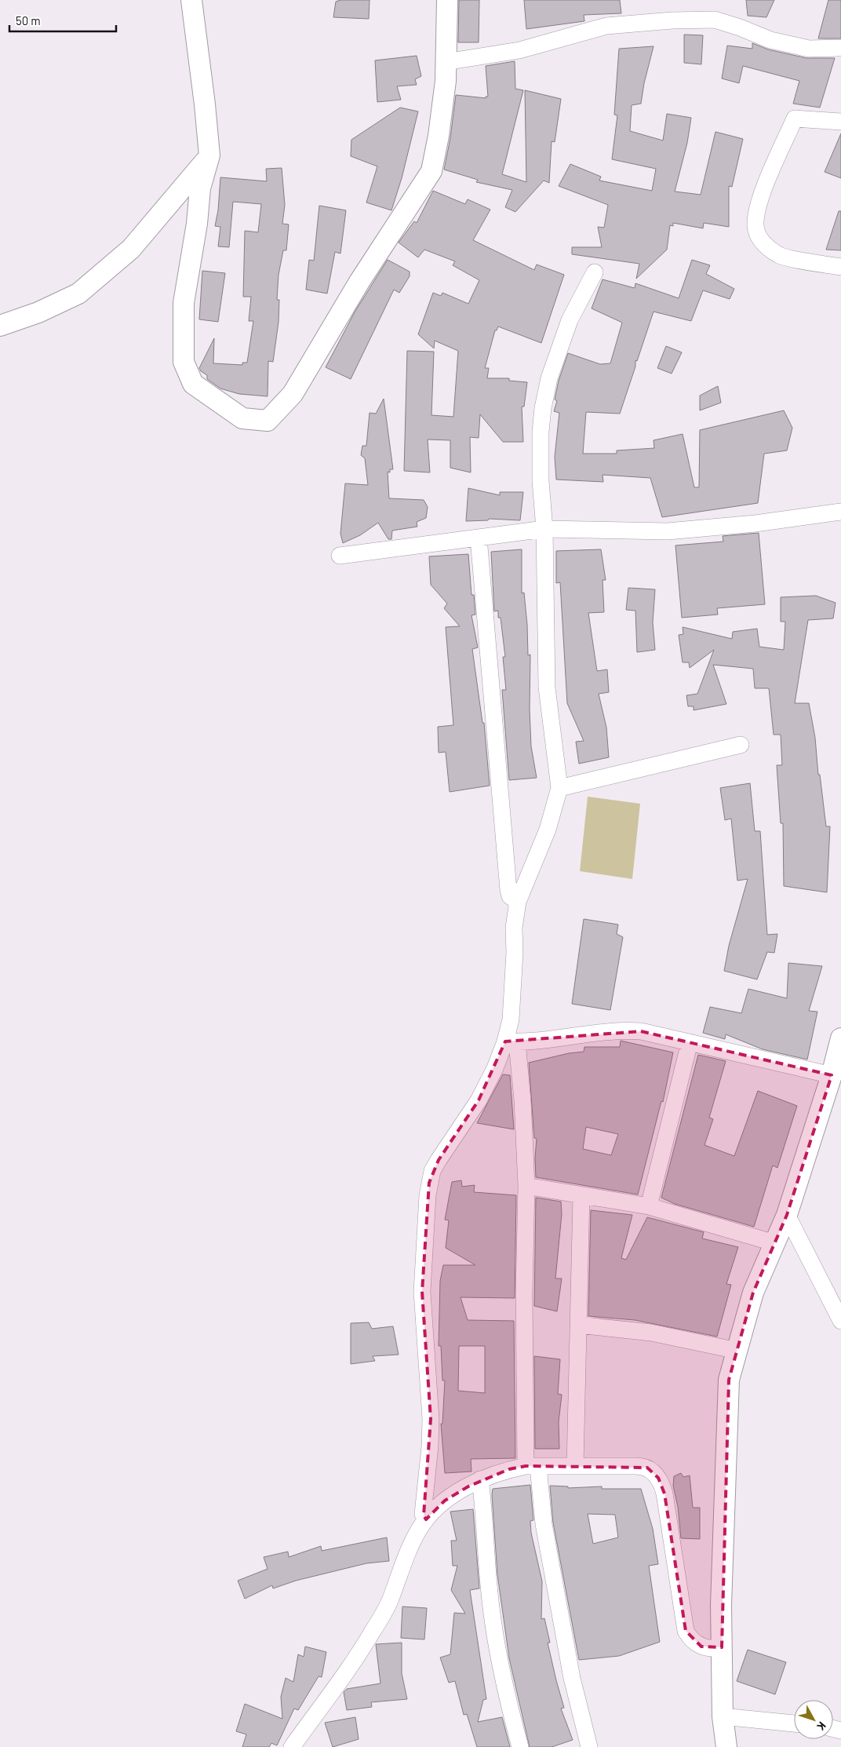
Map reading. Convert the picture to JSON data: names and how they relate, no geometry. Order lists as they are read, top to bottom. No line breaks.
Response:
{"scale_bar":"50 m","north":"bottom right"}
